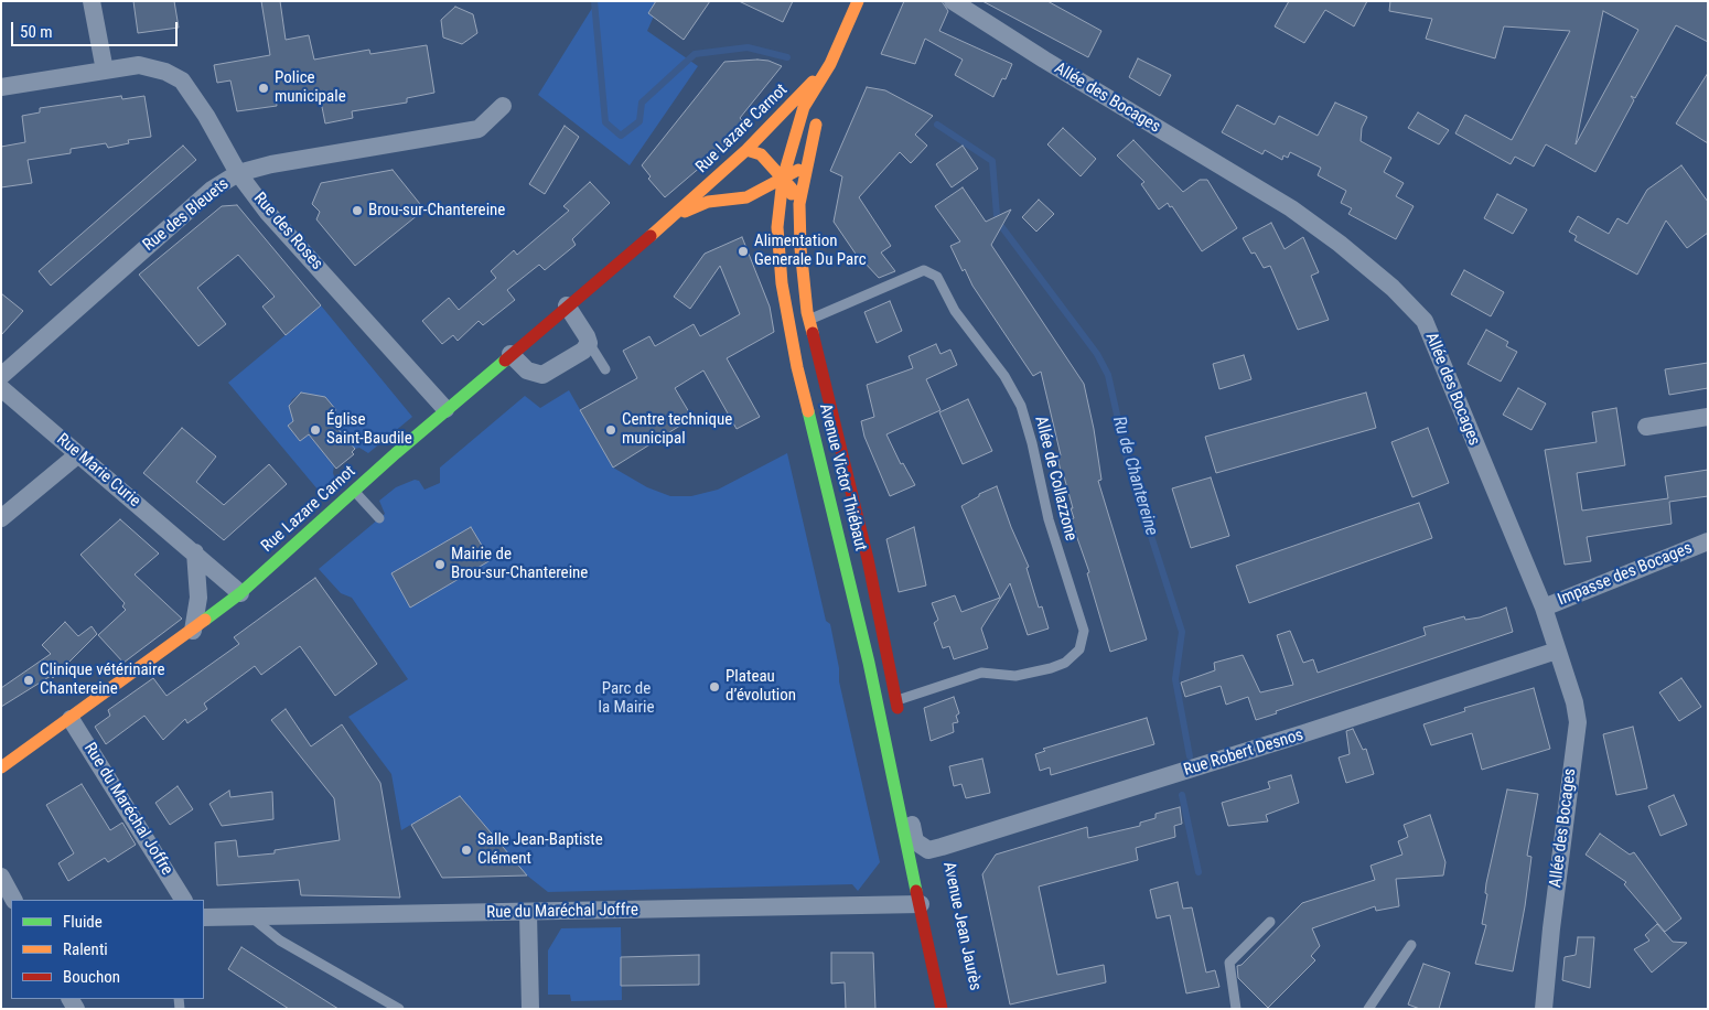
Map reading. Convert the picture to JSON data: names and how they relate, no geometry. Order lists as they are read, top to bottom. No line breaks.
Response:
{"streets":{"main road":["Rue Lazare Carnot","Avenue Victor Thiébaut"],"street":["Allée des Bocages","Rue des Bleuets","Rue des Roses","Rue Marie Curie","Impasse des Bocages","Rue Robert Desnos","Rue du Maréchal Joffre"],"lane":["Allée de Collazzone"]},"crossings":[["Allée des Bocages","Impasse des Bocages"],["Allée des Bocages","Rue Robert Desnos"],["Rue Lazare Carnot","Rue des Roses"],["Rue Lazare Carnot","Rue Marie Curie"],["Rue Lazare Carnot","Avenue Victor Thiébaut"],["Rue Lazare Carnot","Rue du Maréchal Joffre"],["Rue des Bleuets","Rue des Roses"],["Avenue Victor Thiébaut","Allée de Collazzone"],["Avenue Victor Thiébaut","Rue du Maréchal Joffre"]],"water":["Ru de Chantereine"],"parks":["Parc de la Mairie"],"places":["Police municipale","Brou-sur-Chantereine","Alimentation Generale Du Parc","Église Saint-Baudile","Centre technique municipal","Mairie de Brou-sur-Chantereine","Clinique vétérinaire Chantereine","Plateau d’évolution","Salle Jean-Baptiste Clément"],"legend":["Fluide","Ralenti","Bouchon"],"scale_bar":"50 m"}
